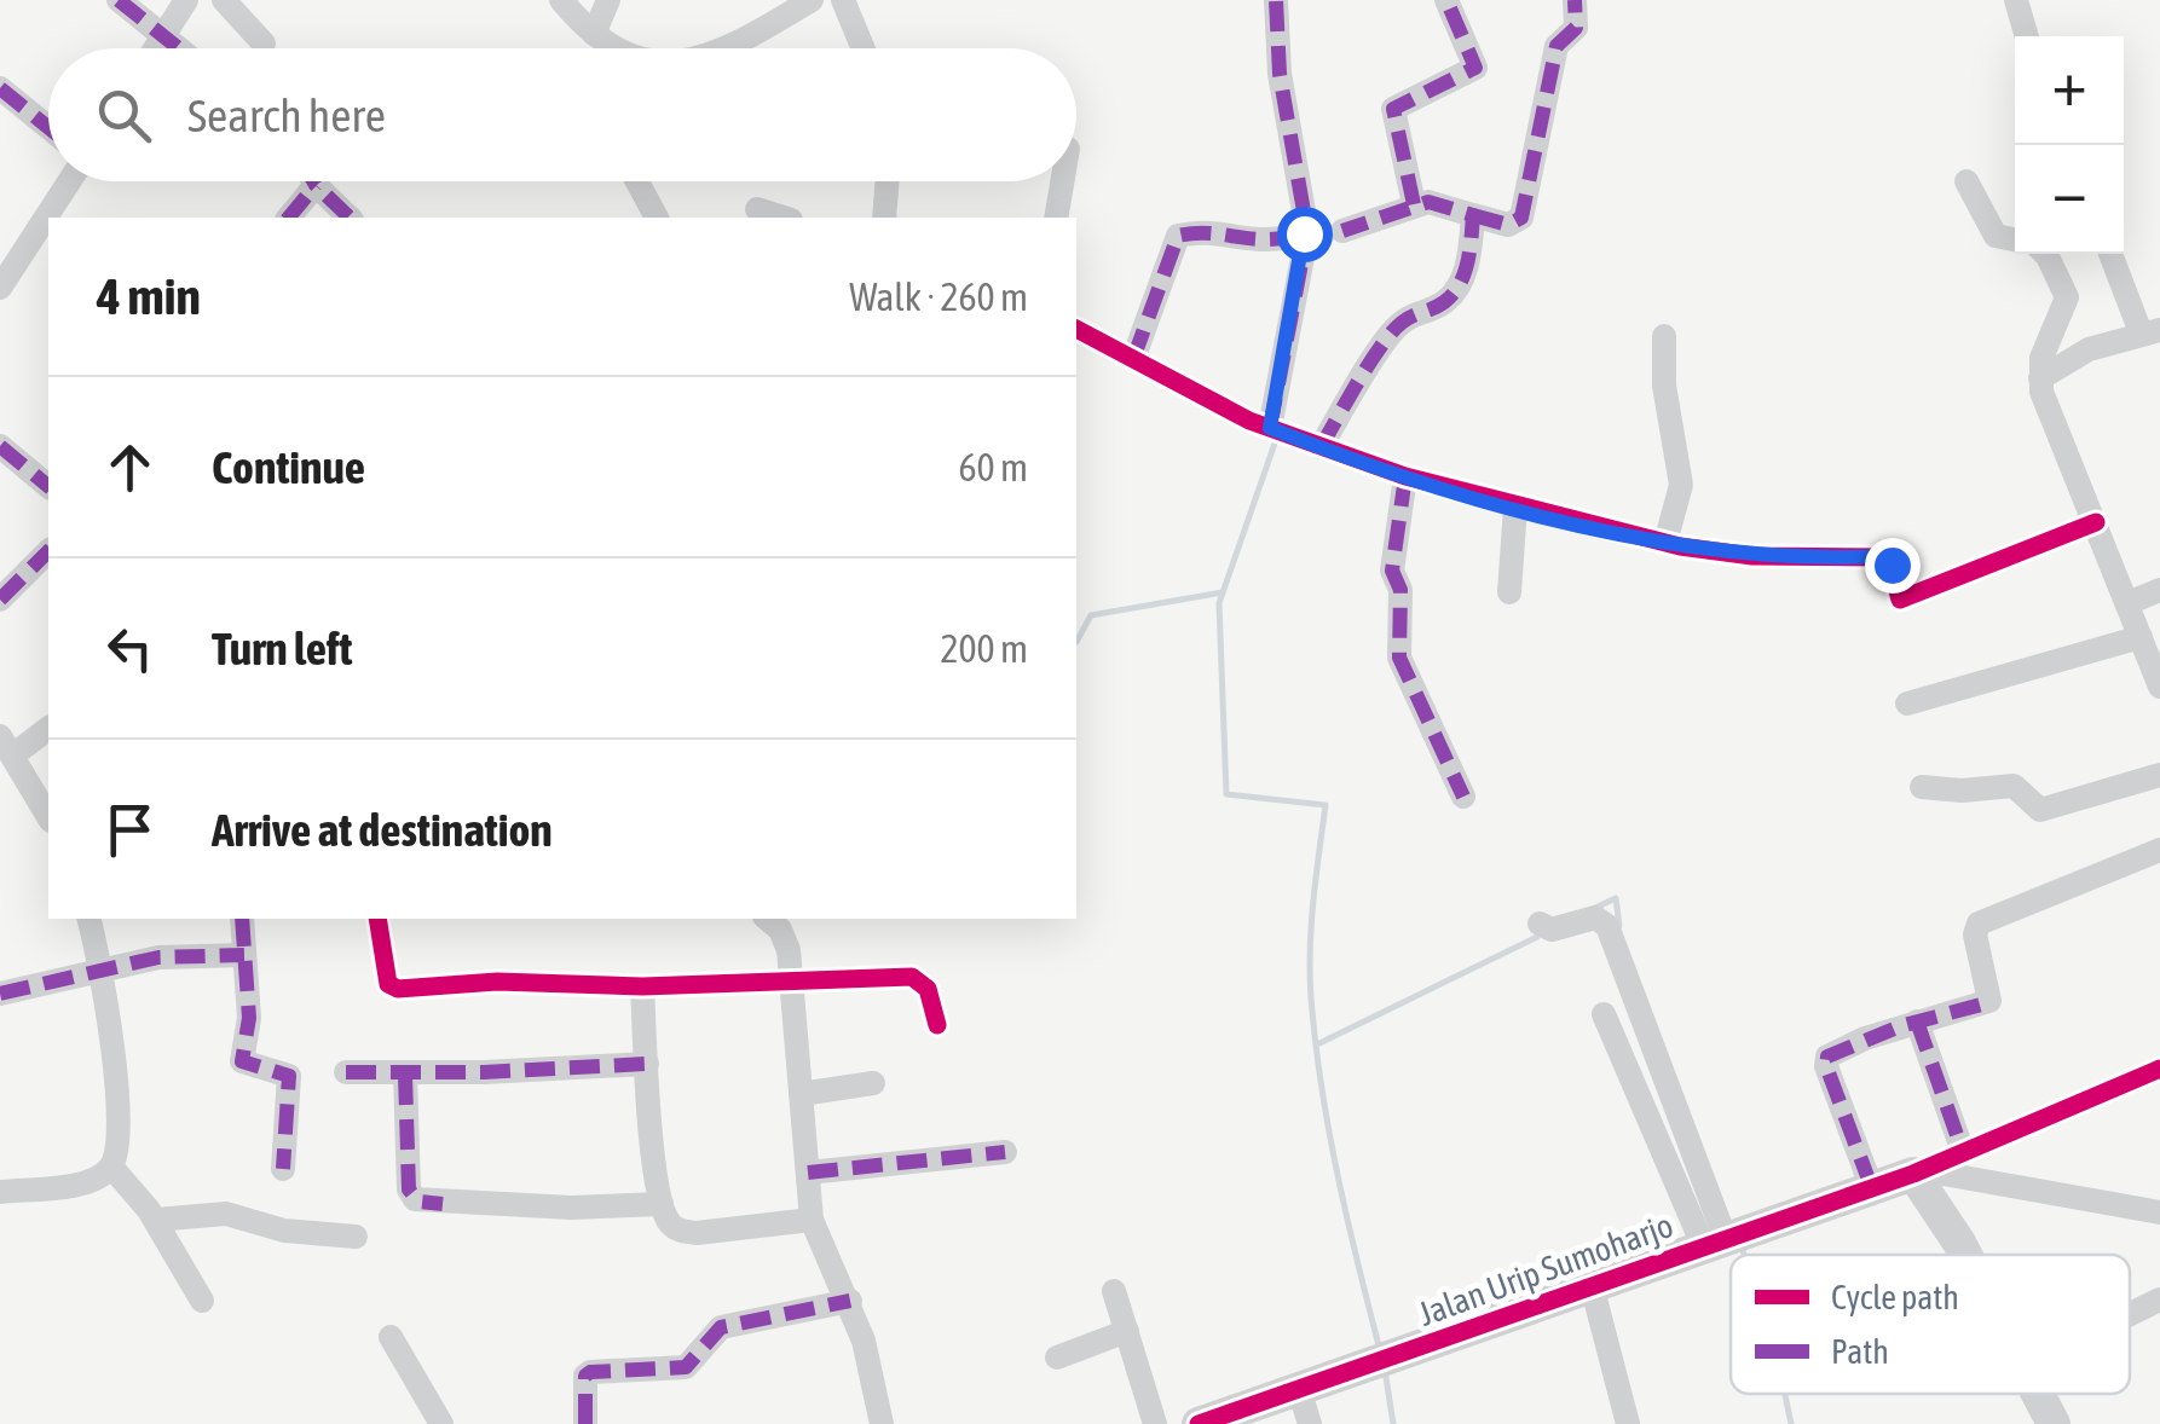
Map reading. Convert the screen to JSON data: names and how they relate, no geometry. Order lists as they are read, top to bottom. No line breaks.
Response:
{"streets":{"street":["Jalan Urip Sumoharjo"]},"legend":["Cycle path","Path"],"page":{"map_buttons":["+","−"],"search":"Search here","heading":["4 min","Walk · 260 m"],"list":[["Continue","60 m"],["Turn left","200 m"],"Arrive at destination"]}}
